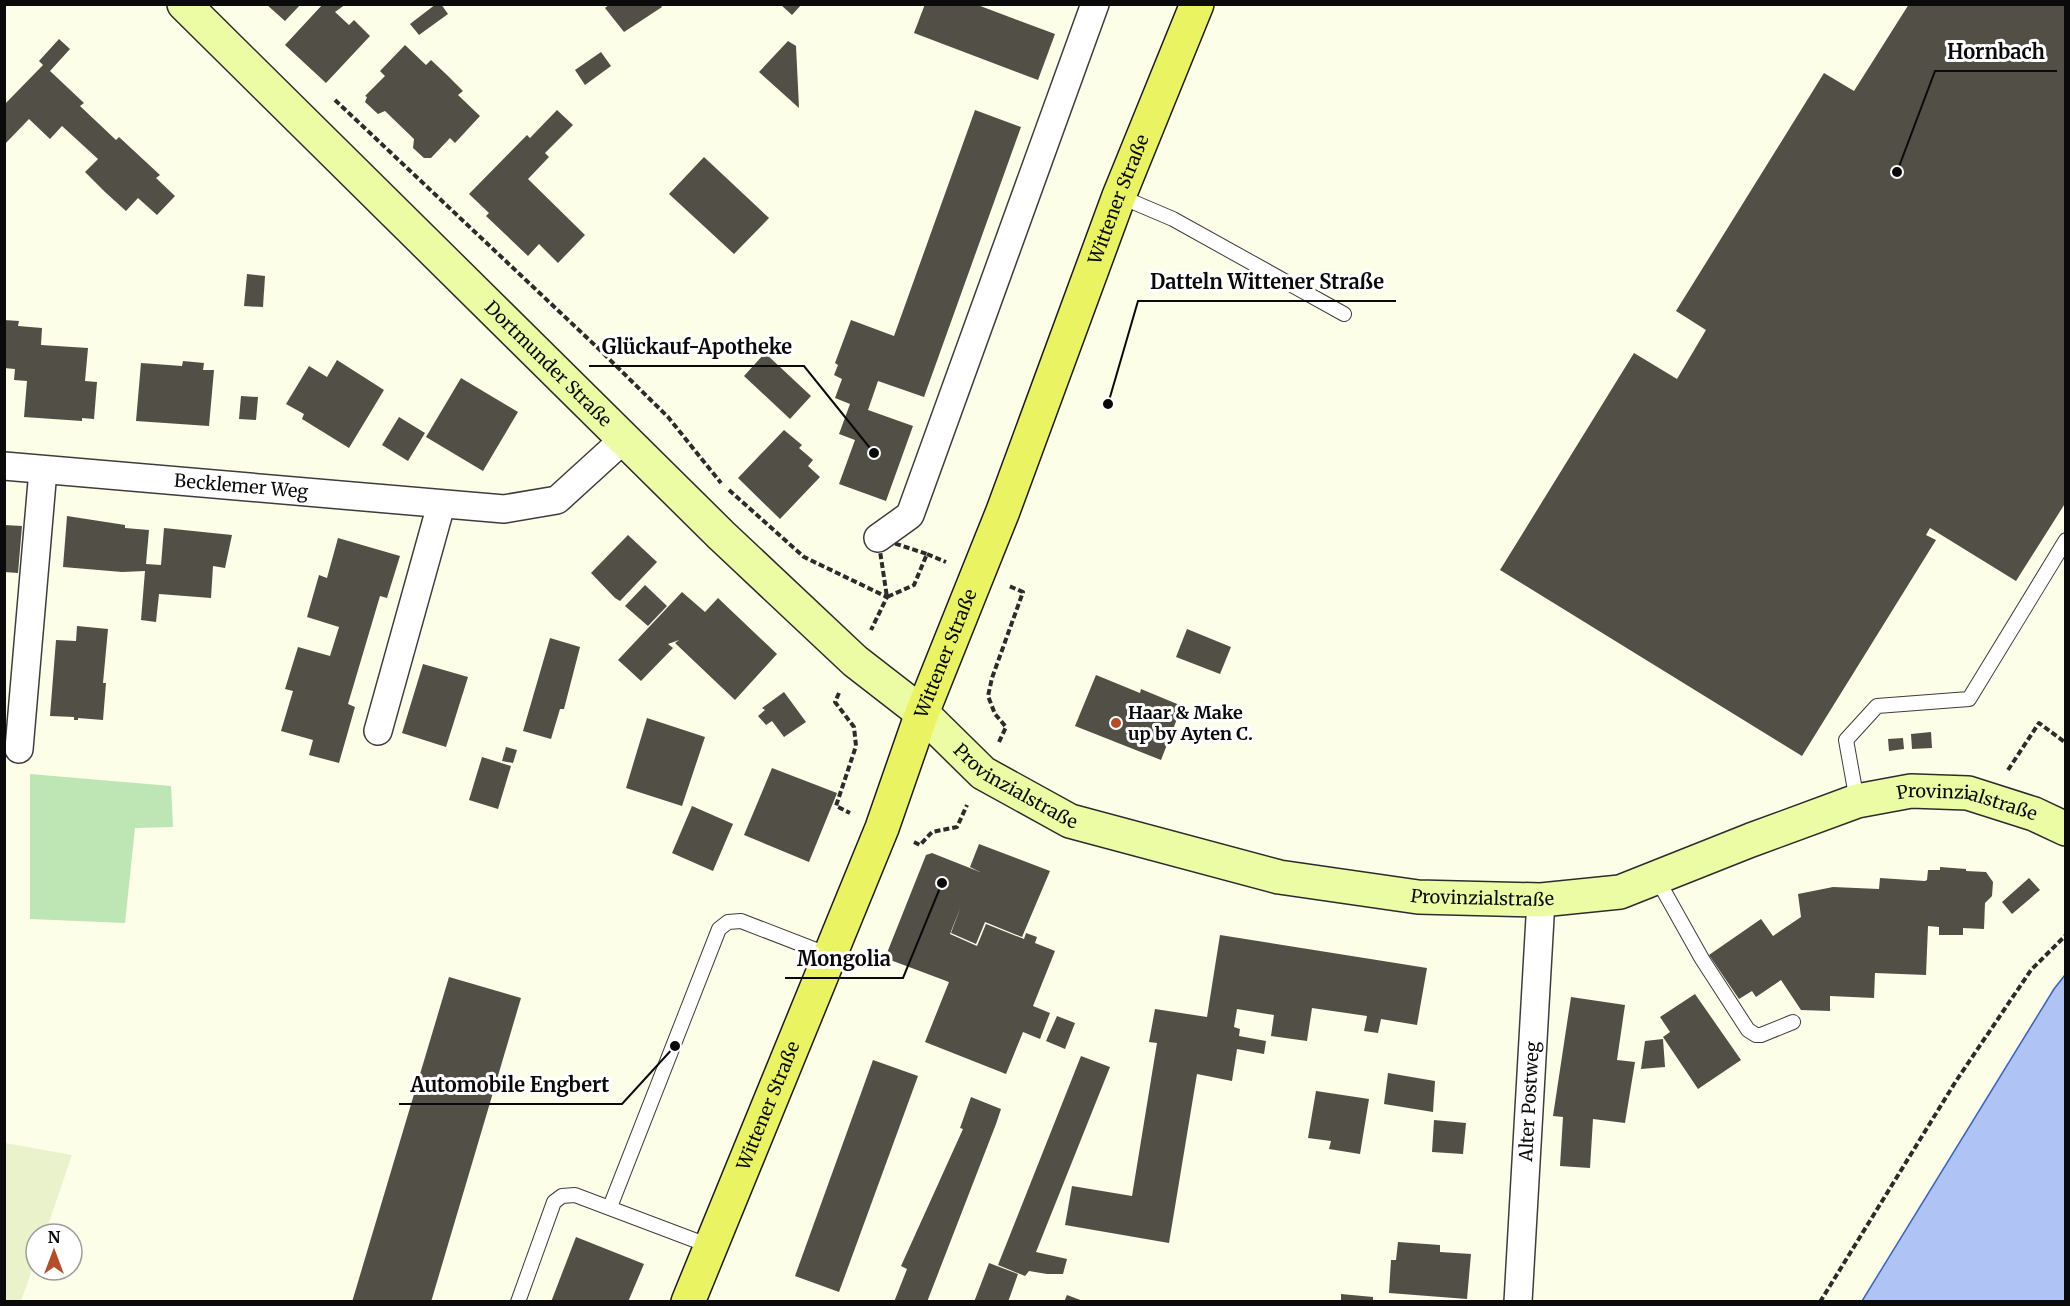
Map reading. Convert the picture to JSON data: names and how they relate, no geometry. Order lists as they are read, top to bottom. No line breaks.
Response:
{"streets":{"main road":["Wittener Straße","Dortmunder Straße","Provinzialstraße"],"street":["Becklemer Weg","Alter Postweg"]},"crossings":[["Wittener Straße","Dortmunder Straße"],["Wittener Straße","Provinzialstraße"],["Dortmunder Straße","Becklemer Weg"],["Dortmunder Straße","Provinzialstraße"],["Provinzialstraße","Alter Postweg"]],"places":["Hornbach","Datteln Wittener Straße","Glückauf-Apotheke","Haar & Make up by Ayten C.","Mongolia","Automobile Engbert"],"north":"top"}
